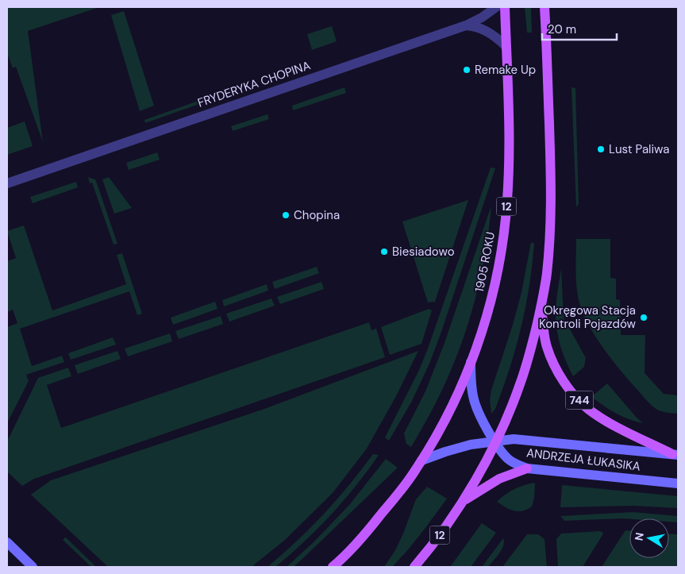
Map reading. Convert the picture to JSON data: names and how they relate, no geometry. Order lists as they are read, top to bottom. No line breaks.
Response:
{"streets":{"main road":["12","1905 ROKU","744"],"street":["FRYDERYKA CHOPINA","ANDRZEJA ŁUKASIKA"]},"crossings":[["12","744"],["12","ANDRZEJA ŁUKASIKA"],["1905 ROKU","744"],["1905 ROKU","ANDRZEJA ŁUKASIKA"],["744","ANDRZEJA ŁUKASIKA"]],"places":["Remake Up","Lust Paliwa","Chopina","Biesiadowo","Okręgowa Stacja Kontroli Pojazdów"],"scale_bar":"20 m","north":"left"}
